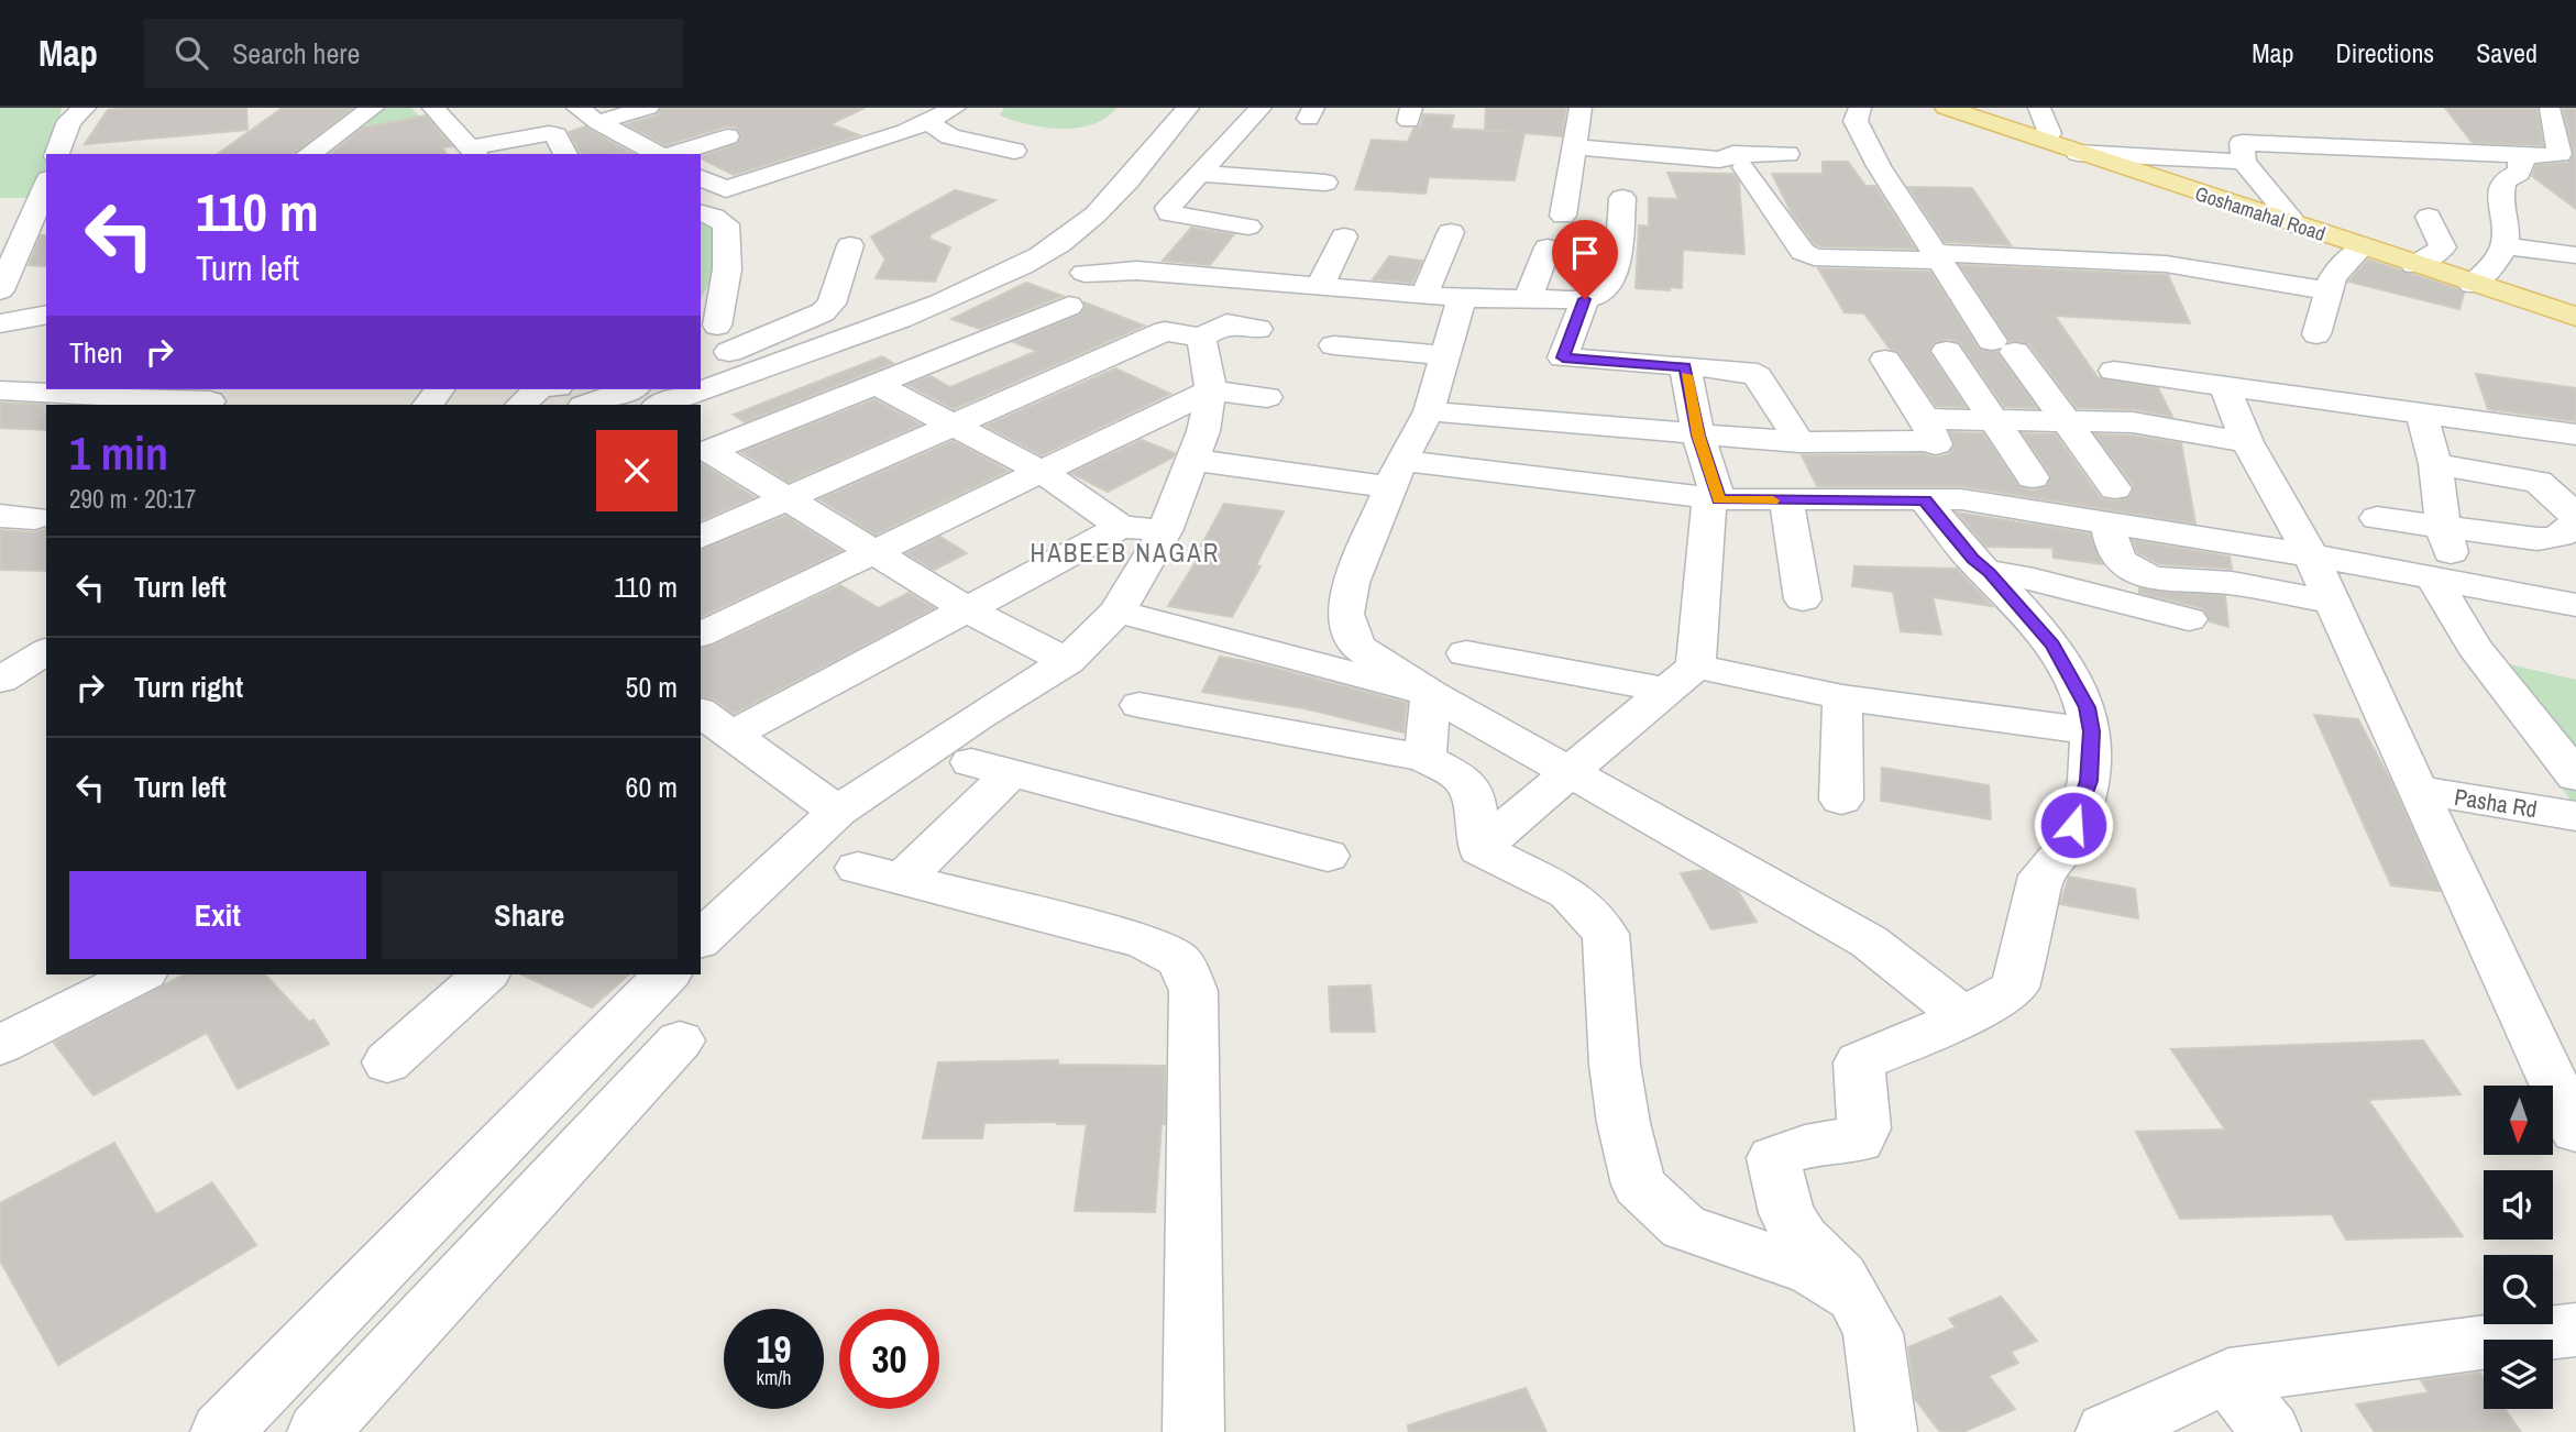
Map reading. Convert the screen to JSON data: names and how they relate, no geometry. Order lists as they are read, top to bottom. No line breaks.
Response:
{"streets":{"main road":["Goshamahal Road"],"street":["Pasha Rd"]},"districts":["HABEEB NAGAR"],"north":"bottom","page":{"header":"Map","search":"Search here","nav":["Map","Directions","Saved"],"turn":["110 m","Turn left"],"then":"Then","heading":["1 min","290 m · 20:17"],"list":[{"name":"Turn left","value":"110 m"},{"name":"Turn right","value":"50 m"},{"name":"Turn left","value":"60 m"}],"buttons":["Exit","Share"],"speed":"19 km/h","limit":"30"}}
